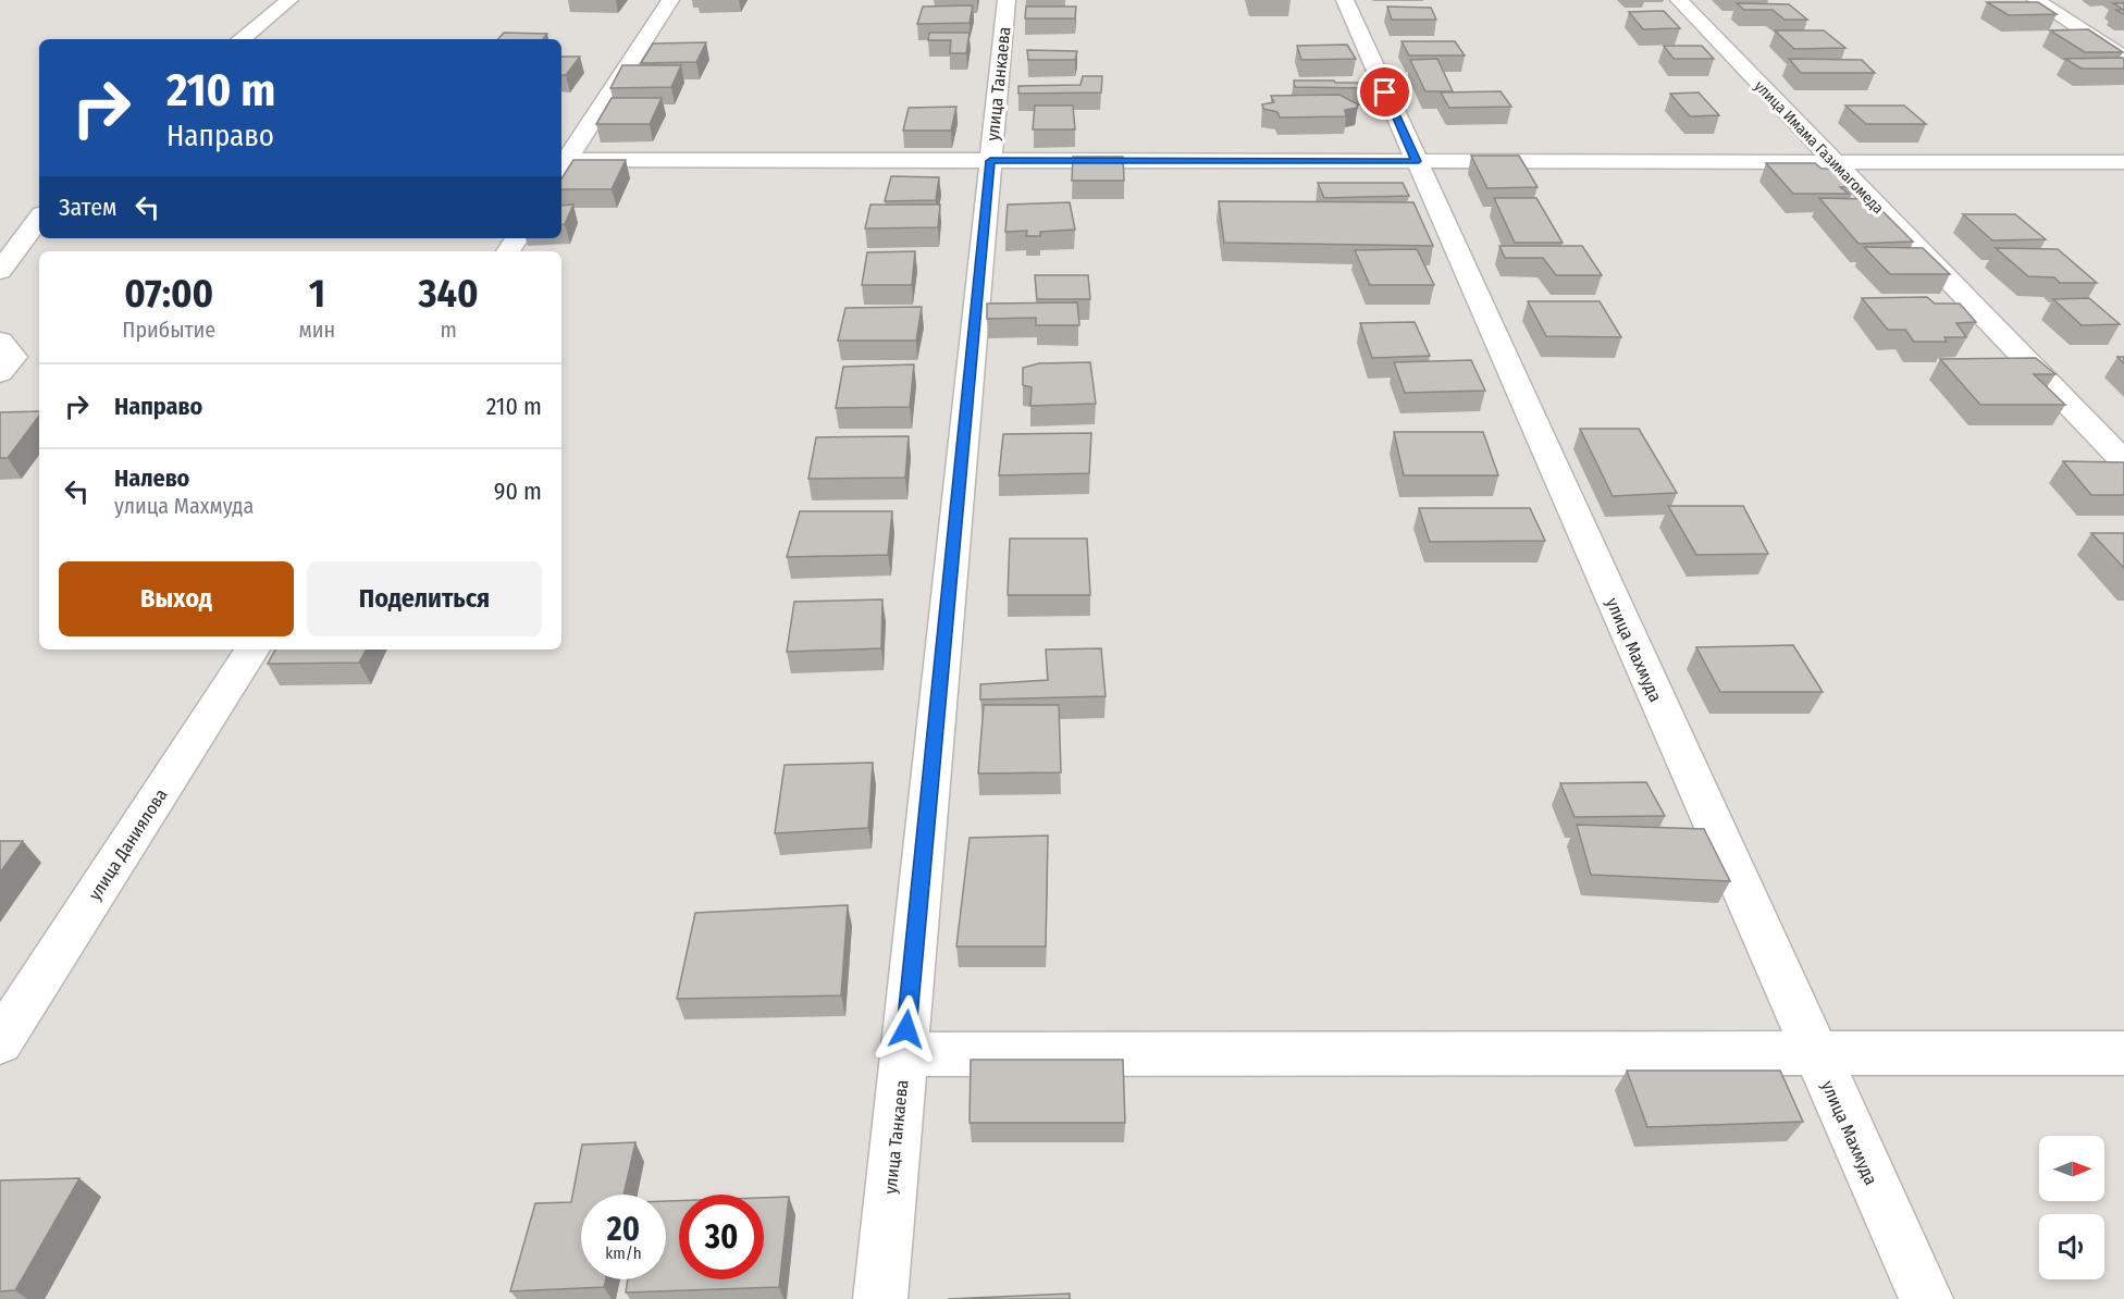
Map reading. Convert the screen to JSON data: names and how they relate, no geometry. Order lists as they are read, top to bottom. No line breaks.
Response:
{"streets":{"street":["улица Танкаева","улица Имама Газимагомеда","улица Махмуда","улица Даниялова"]},"north":"right","page":{"turn":["210 m","Направо"],"then":"Затем","eta":["07:00","Прибытие","1","мин","340","m"],"list":[{"name":"Направо","value":"210 m"},{"name":"Налево","note":"улица Махмуда","value":"90 m"}],"buttons":["Выход","Поделиться"],"speed":"20 km/h","limit":"30"}}
